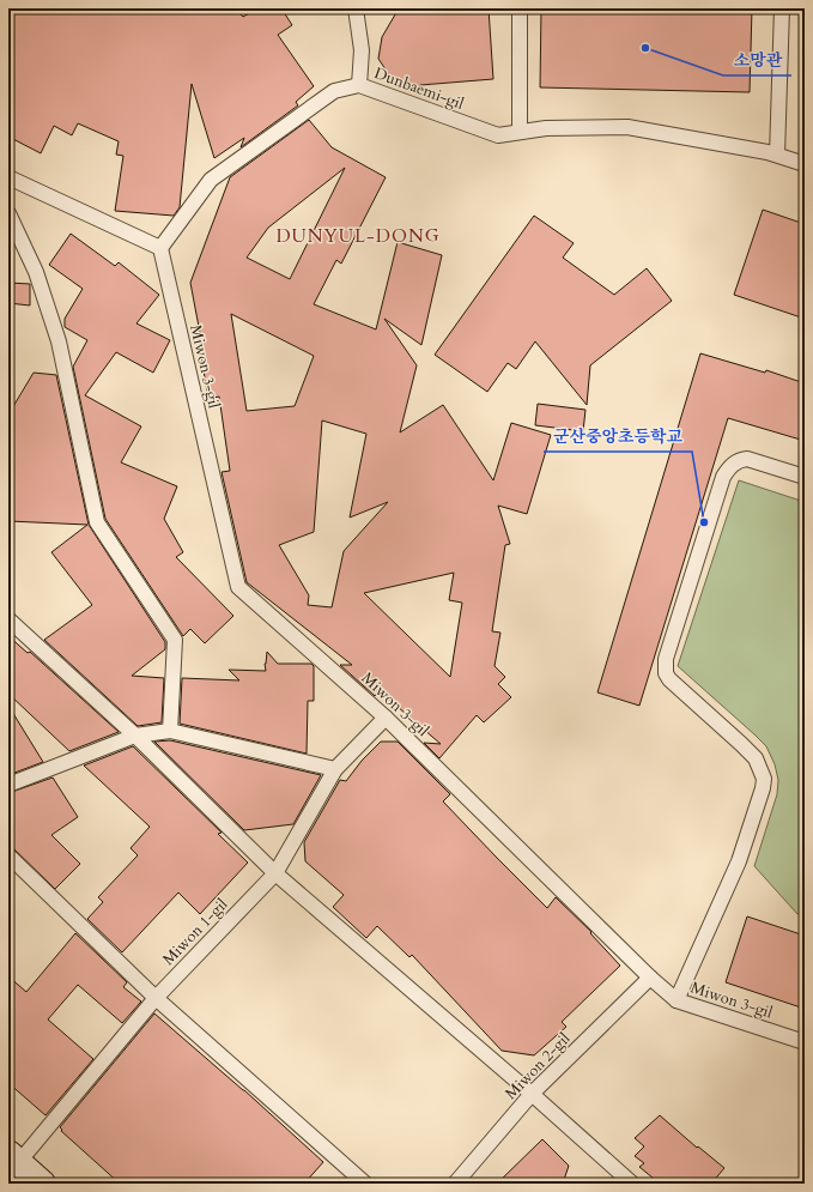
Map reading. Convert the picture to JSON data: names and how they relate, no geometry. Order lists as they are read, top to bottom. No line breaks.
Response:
{"streets":{"lane":["Dunbaemi-gil","Miwon 3-gil","Miwon 1-gil","Miwon 2-gil"]},"crossings":[["Dunbaemi-gil","Miwon 3-gil"],["Miwon 3-gil","Miwon 1-gil"],["Miwon 3-gil","Miwon 2-gil"]],"districts":["DUNYUL-DONG"],"places":["소망관","군산중앙초등학교"]}
